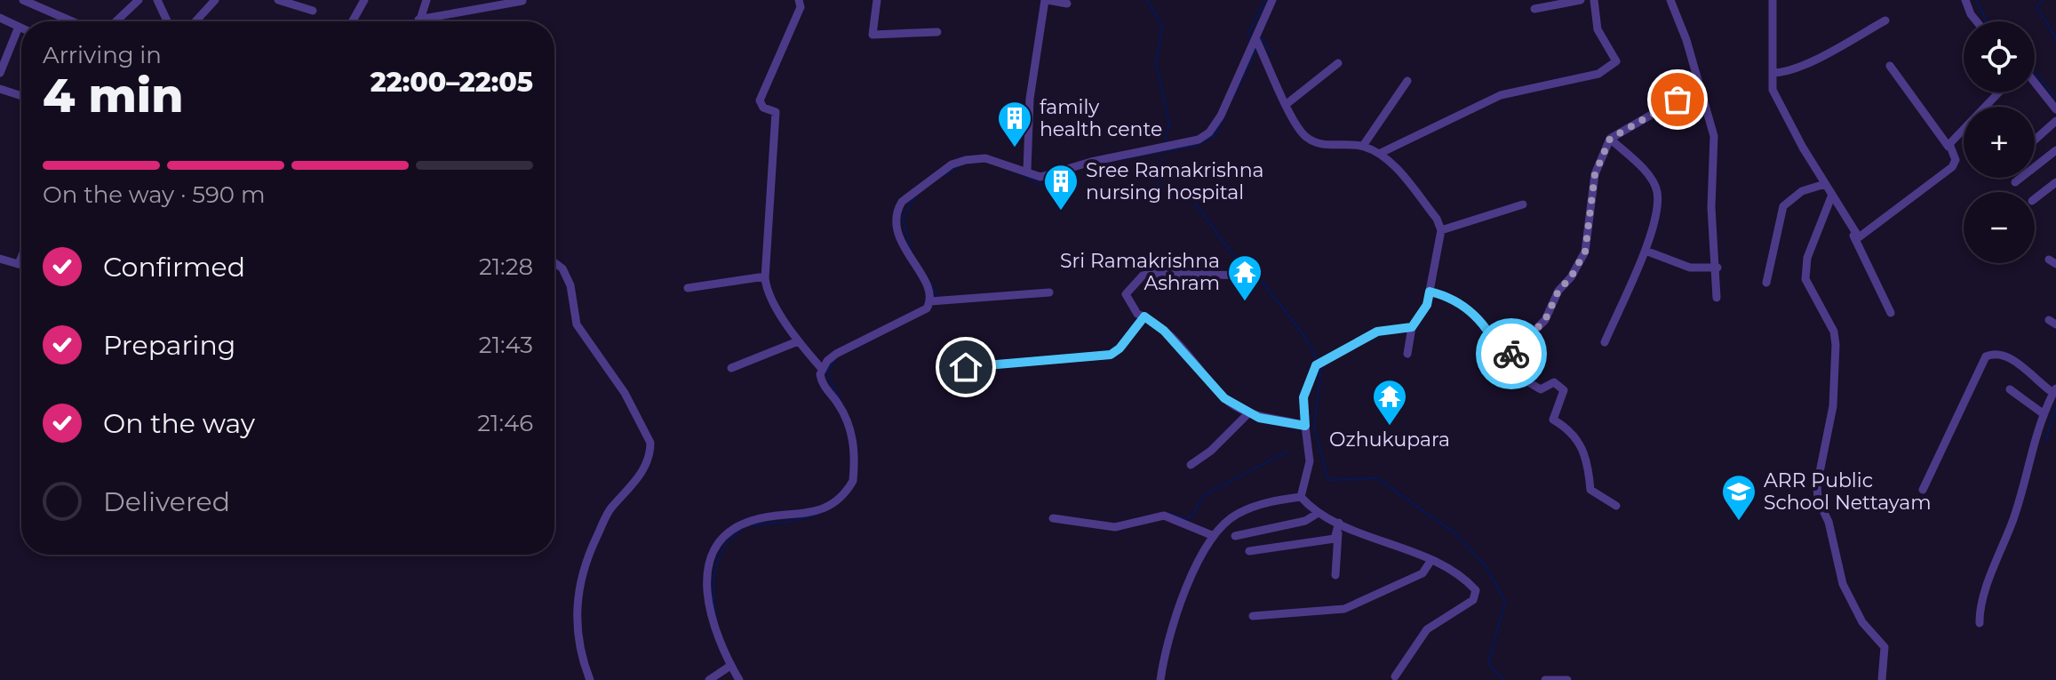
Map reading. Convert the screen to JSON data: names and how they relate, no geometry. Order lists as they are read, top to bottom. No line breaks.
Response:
{"places":{"building":["family health cente","Sree Ramakrishna nursing hospital"],"temple":["Sri Ramakrishna Ashram","Ozhukupara"],"school or university":["ARR Public School Nettayam"]},"page":{"map_buttons":["+","−"],"heading":["4 min","Arriving in","22:00–22:05"],"bar":"On the way · 590 m","list":[["Confirmed","21:28"],["Preparing","21:43"],["On the way","21:46"],"Delivered"]}}
